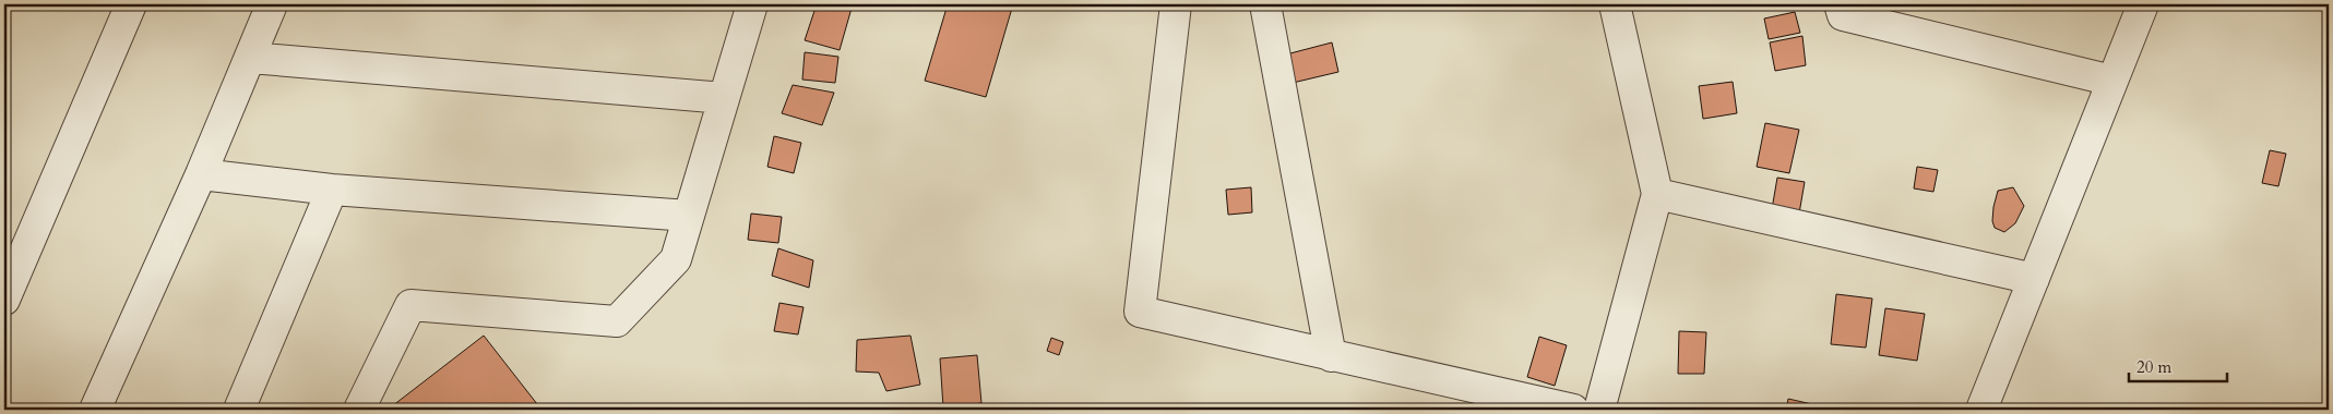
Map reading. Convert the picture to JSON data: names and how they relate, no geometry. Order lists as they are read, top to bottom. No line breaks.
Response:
{"scale_bar":"20 m"}
